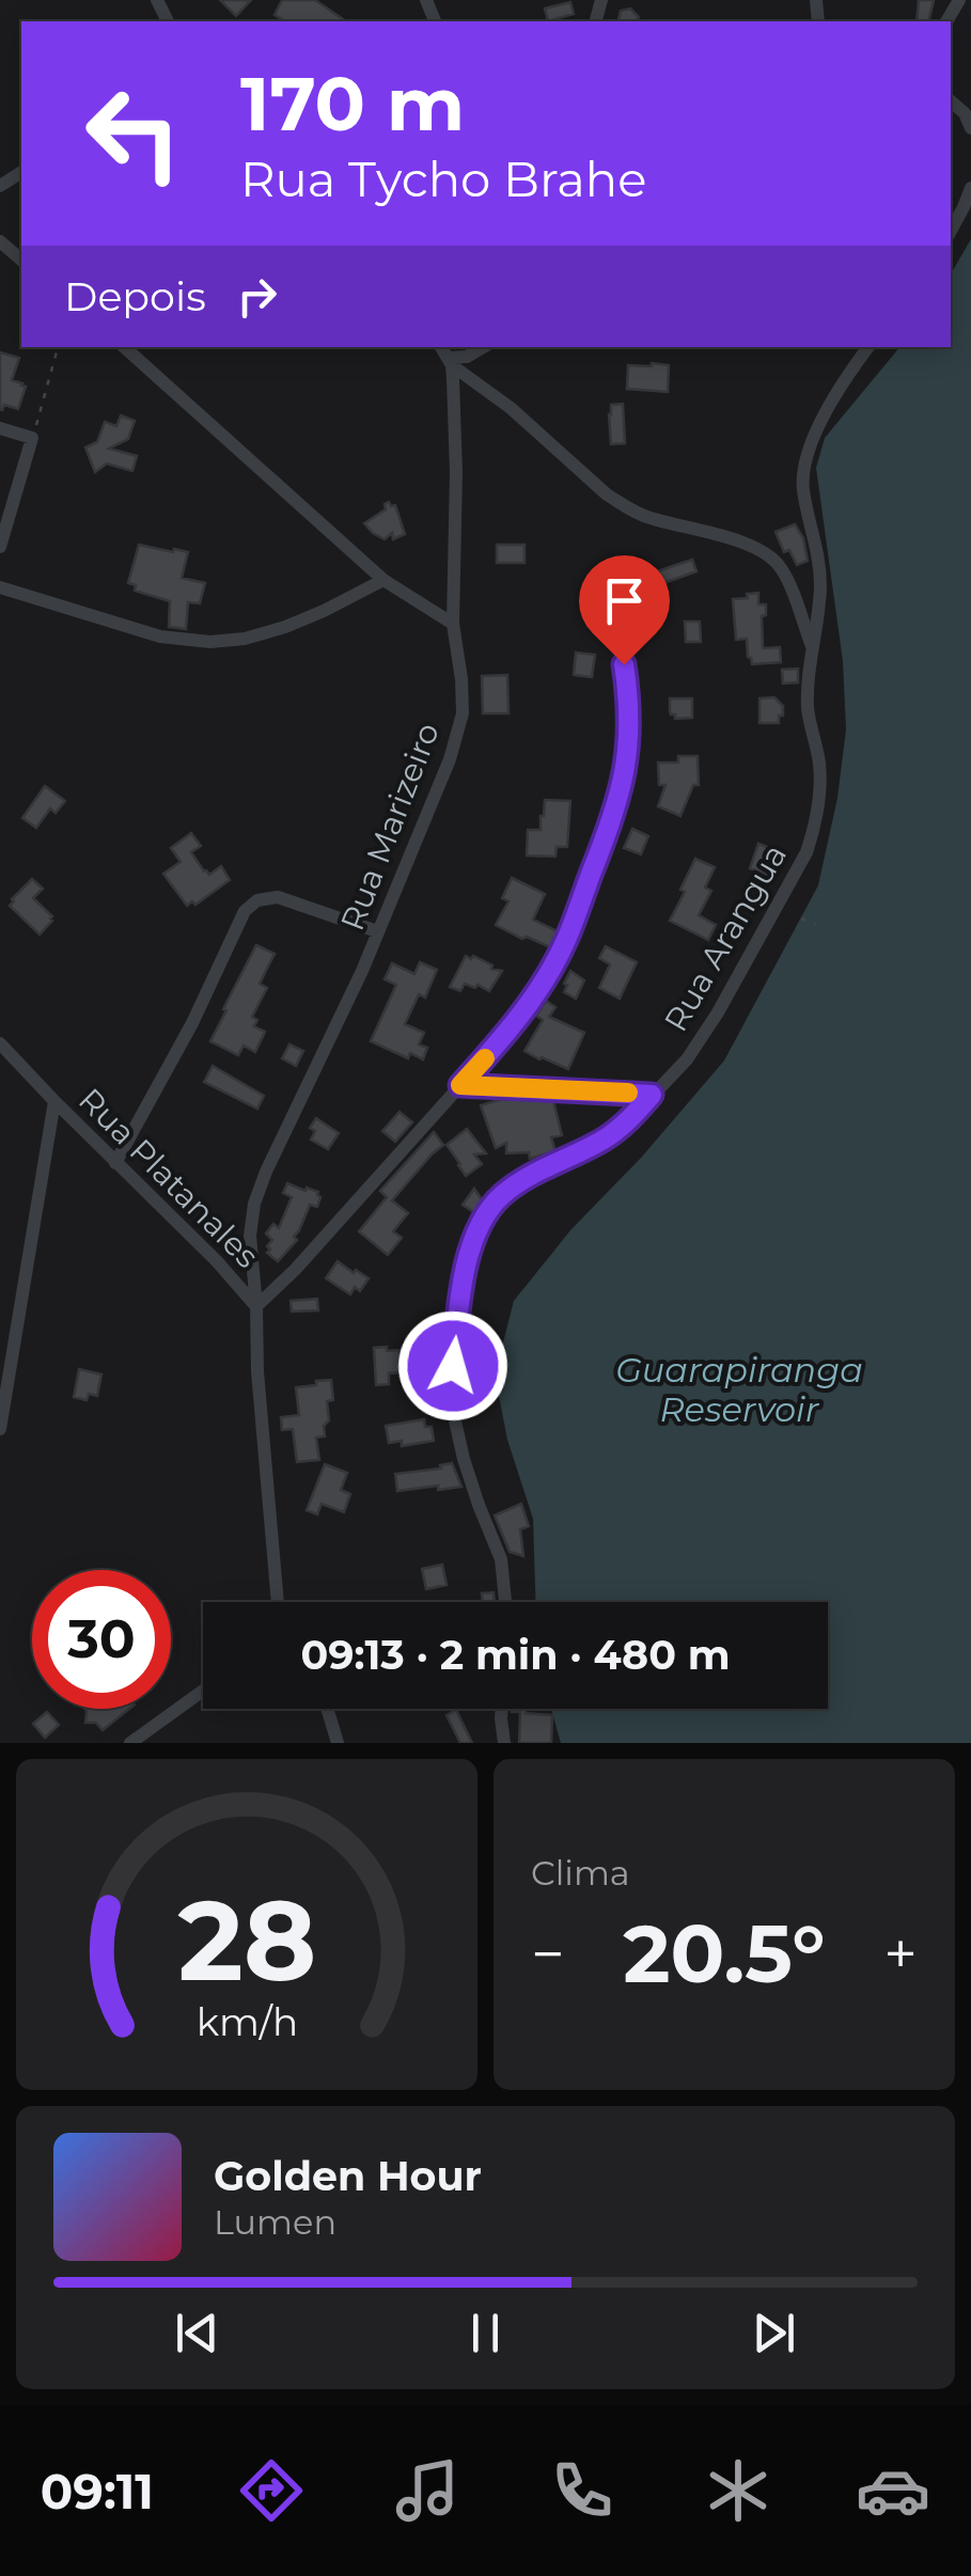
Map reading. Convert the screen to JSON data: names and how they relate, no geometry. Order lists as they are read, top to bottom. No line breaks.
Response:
{"streets":{"street":["Rua Marizeiro","Rua Arangua","Rua Platanales"]},"crossings":[["Rua Marizeiro","Rua Arangua"],["Rua Marizeiro","Rua Platanales"]],"water":["Guarapiranga Reservoir"],"page":{"turn":["170 m","Rua Tycho Brahe"],"then":"Depois","limit":"30","trip":"09:13 · 2 min · 480 m","tile":"Clima","heat":["−","20.5°","+"],"song":["Golden Hour","Lumen"],"tabs":"09:11","gauge":["28","km/h"]}}
